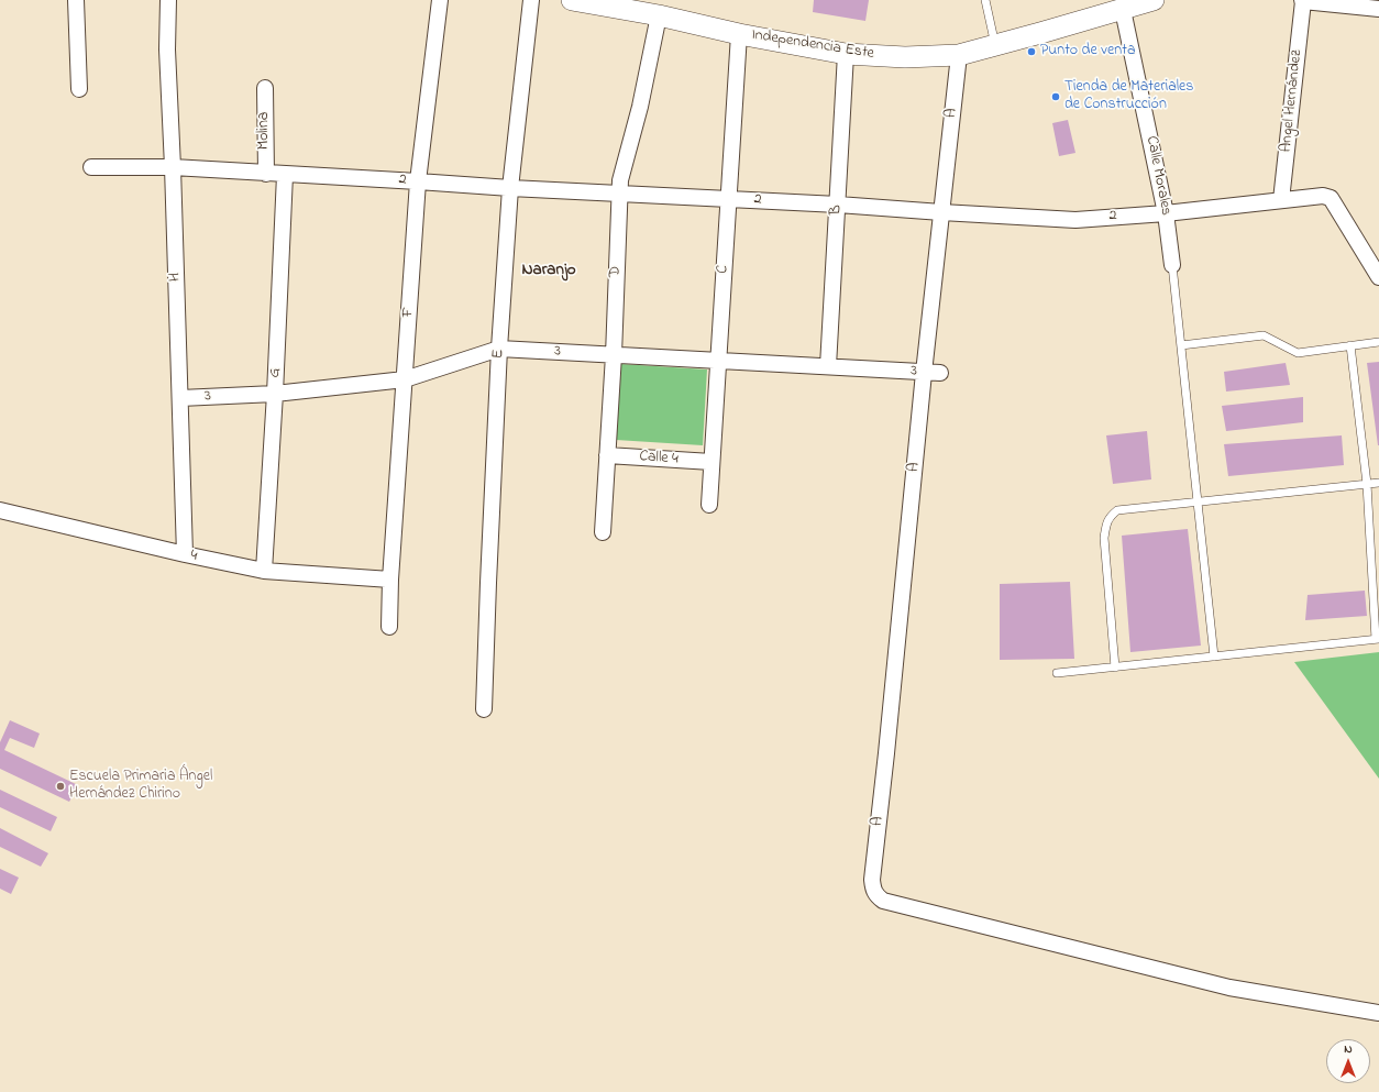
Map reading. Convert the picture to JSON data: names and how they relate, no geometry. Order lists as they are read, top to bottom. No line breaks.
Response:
{"streets":{"main road":["Independencia Este"],"street":["Angel Hernández","A","Molina","Calle Morales","2","B","C","D","H","F","3","E","G","Calle 4","4"]},"crossings":[["Independencia Este","A"],["Independencia Este","Calle Morales"],["Independencia Este","B"],["Independencia Este","C"],["Independencia Este","D"],["Angel Hernández","2"],["A","2"],["A","3"],["Molina","2"],["Calle Morales","2"],["2","B"],["2","C"],["2","D"],["2","H"],["2","F"],["2","E"],["2","G"],["B","3"],["C","3"],["C","Calle 4"],["D","3"],["D","Calle 4"],["H","3"],["H","4"],["F","3"],["F","4"],["3","E"],["3","G"],["G","4"]],"districts":["Naranjo"],"places":["Punto de venta","Tienda de Materiales de Construcción","Escuela Primaria Ángel Hernández Chirino"],"north":"top"}
